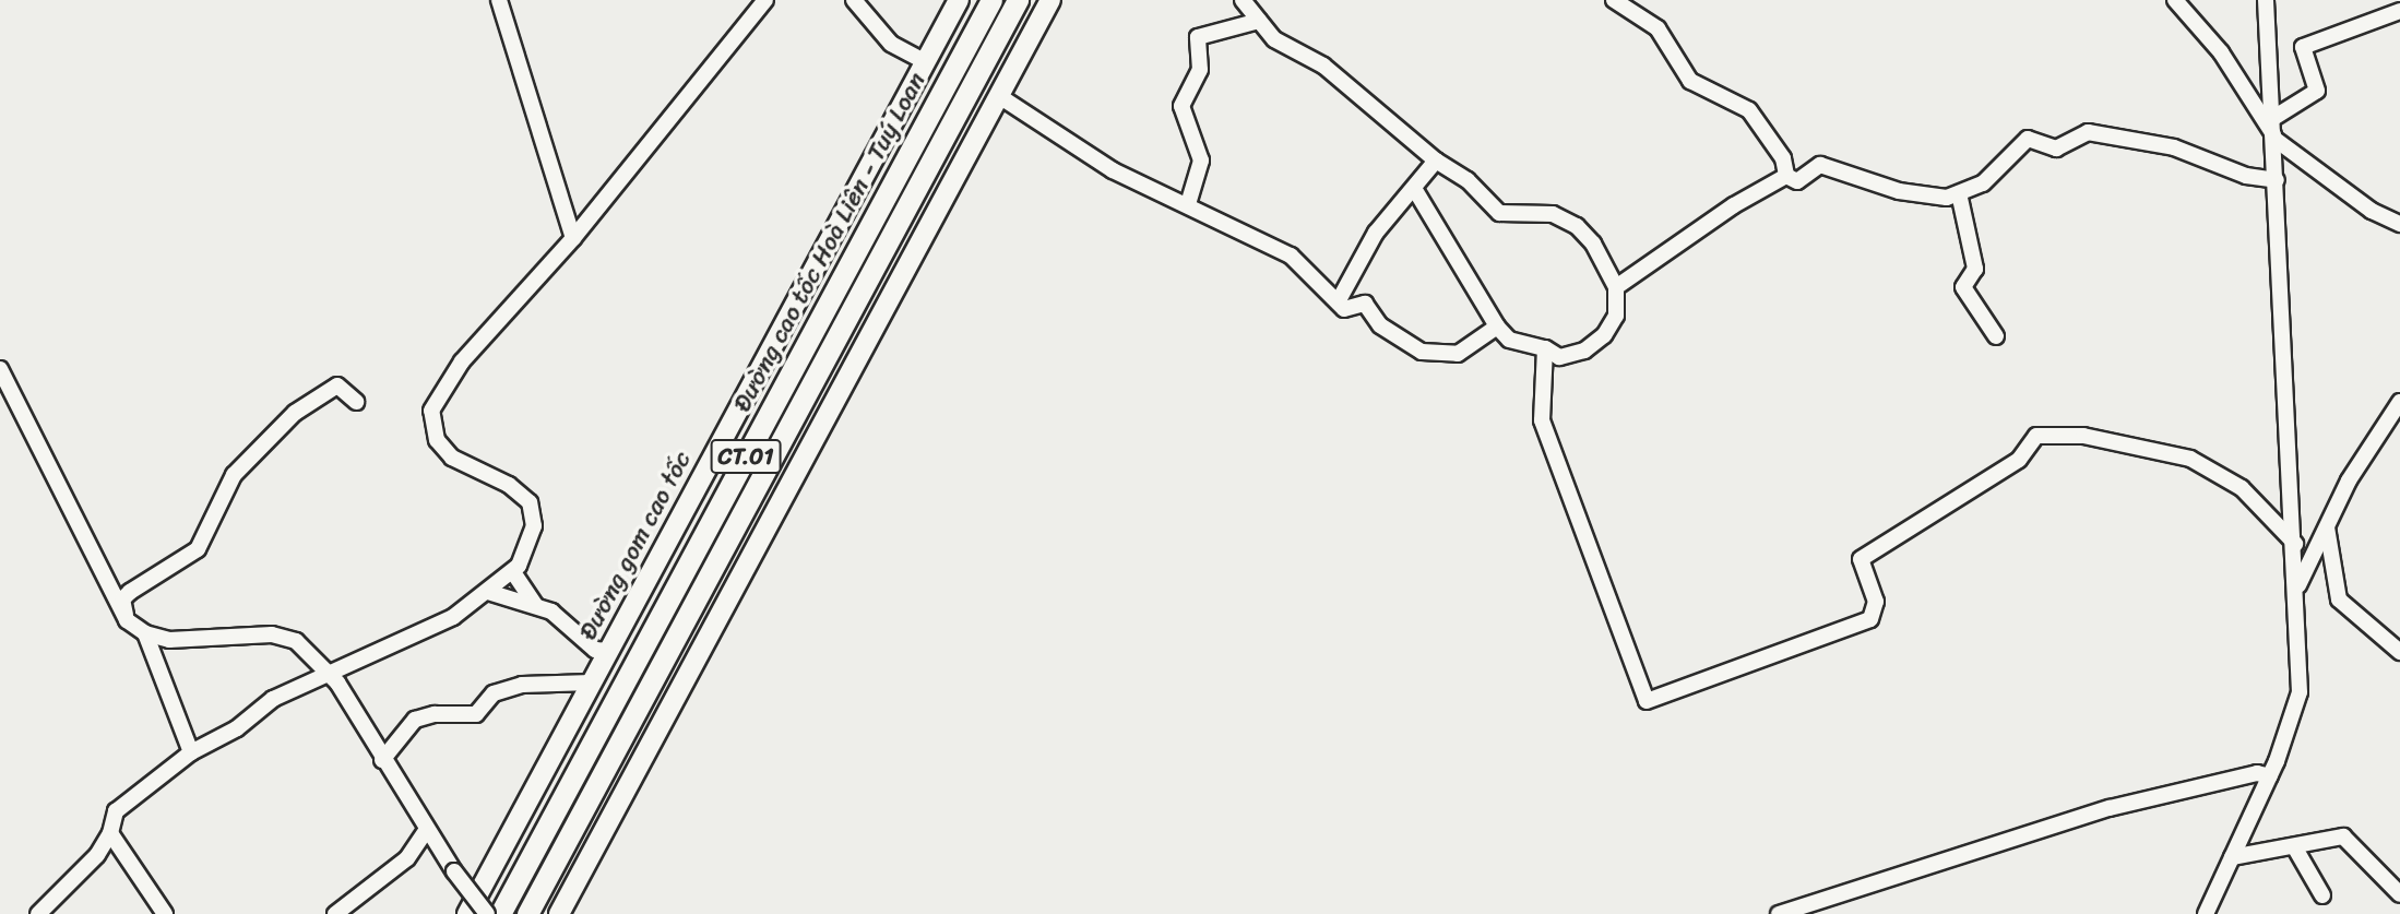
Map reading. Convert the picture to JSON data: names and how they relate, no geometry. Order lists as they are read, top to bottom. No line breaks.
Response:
{"streets":{"highway":["Đường cao tốc Hoà Liên - Tuý Loan","CT.01"],"main road":["Đường gom cao tốc"]}}
